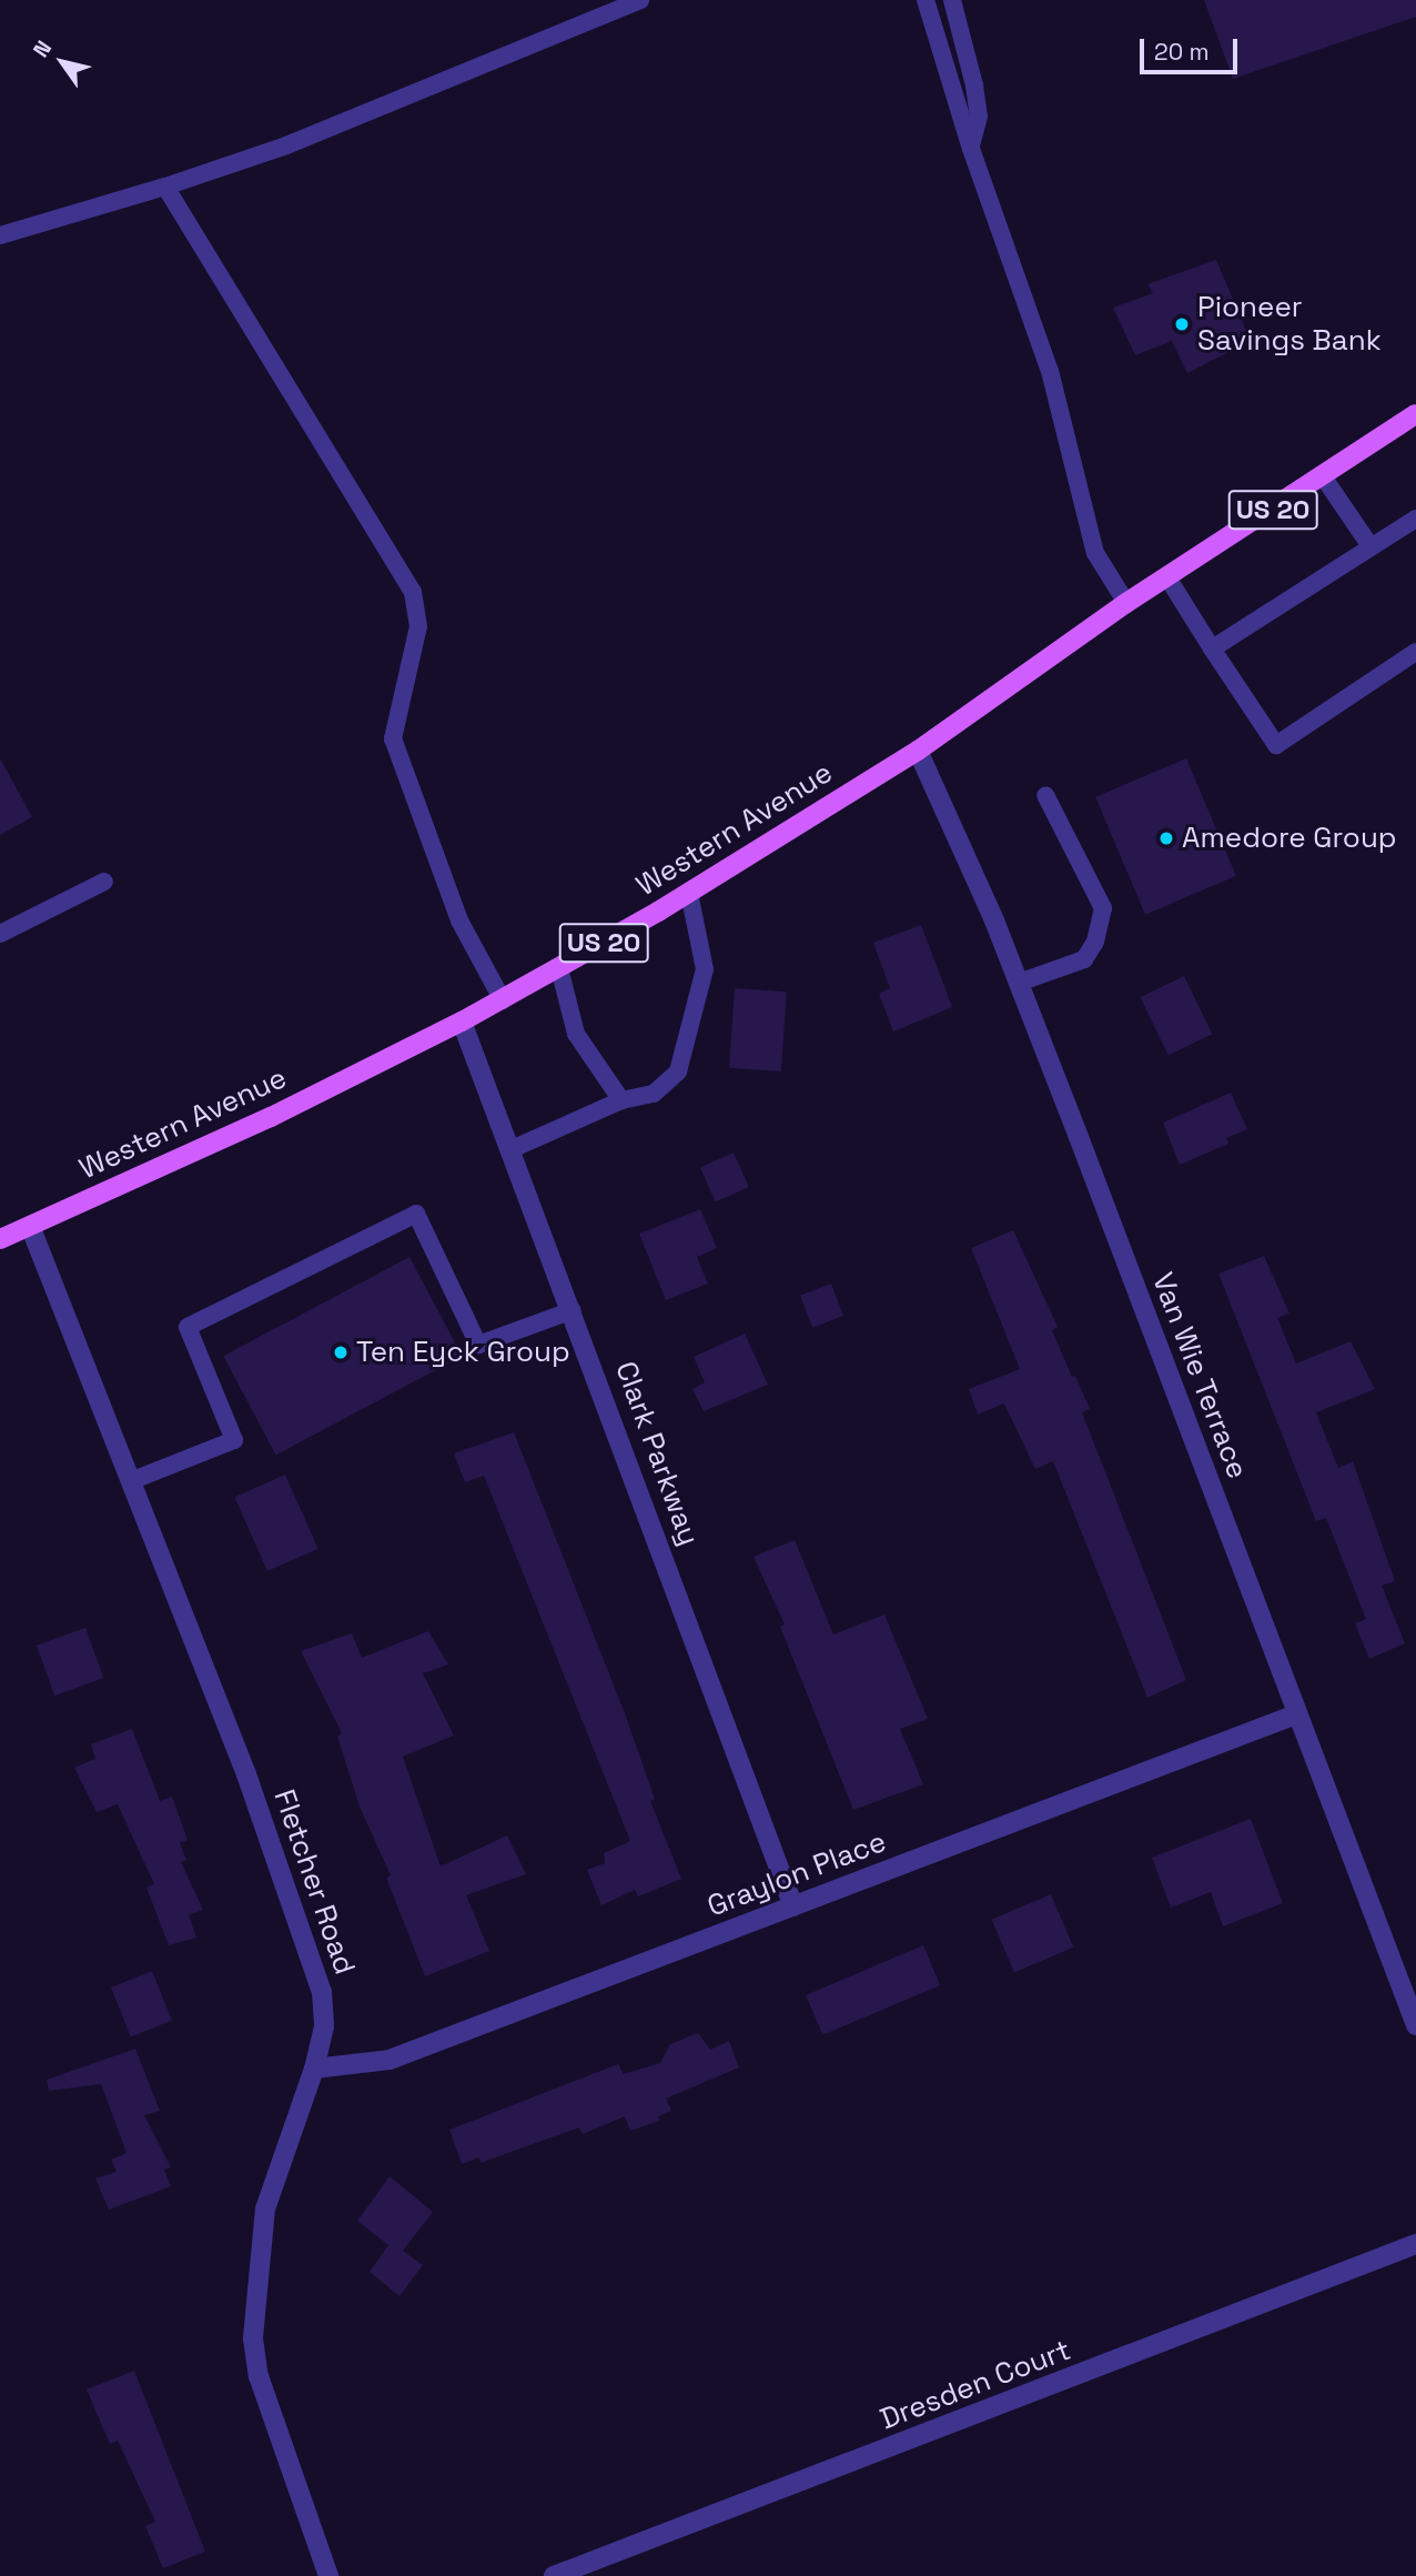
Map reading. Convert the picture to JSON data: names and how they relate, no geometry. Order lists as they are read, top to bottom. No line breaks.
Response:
{"streets":{"main road":["US 20","Western Avenue"],"street":["Van Wie Terrace","Clark Parkway","Graylon Place","Fletcher Road","Dresden Court"]},"crossings":[["Western Avenue","Van Wie Terrace"],["Western Avenue","Clark Parkway"],["Western Avenue","Fletcher Road"],["Van Wie Terrace","Graylon Place"],["Clark Parkway","Graylon Place"],["Graylon Place","Fletcher Road"]],"places":["Pioneer Savings Bank","Amedore Group","Ten Eyck Group"],"scale_bar":"20 m","north":"top left"}
